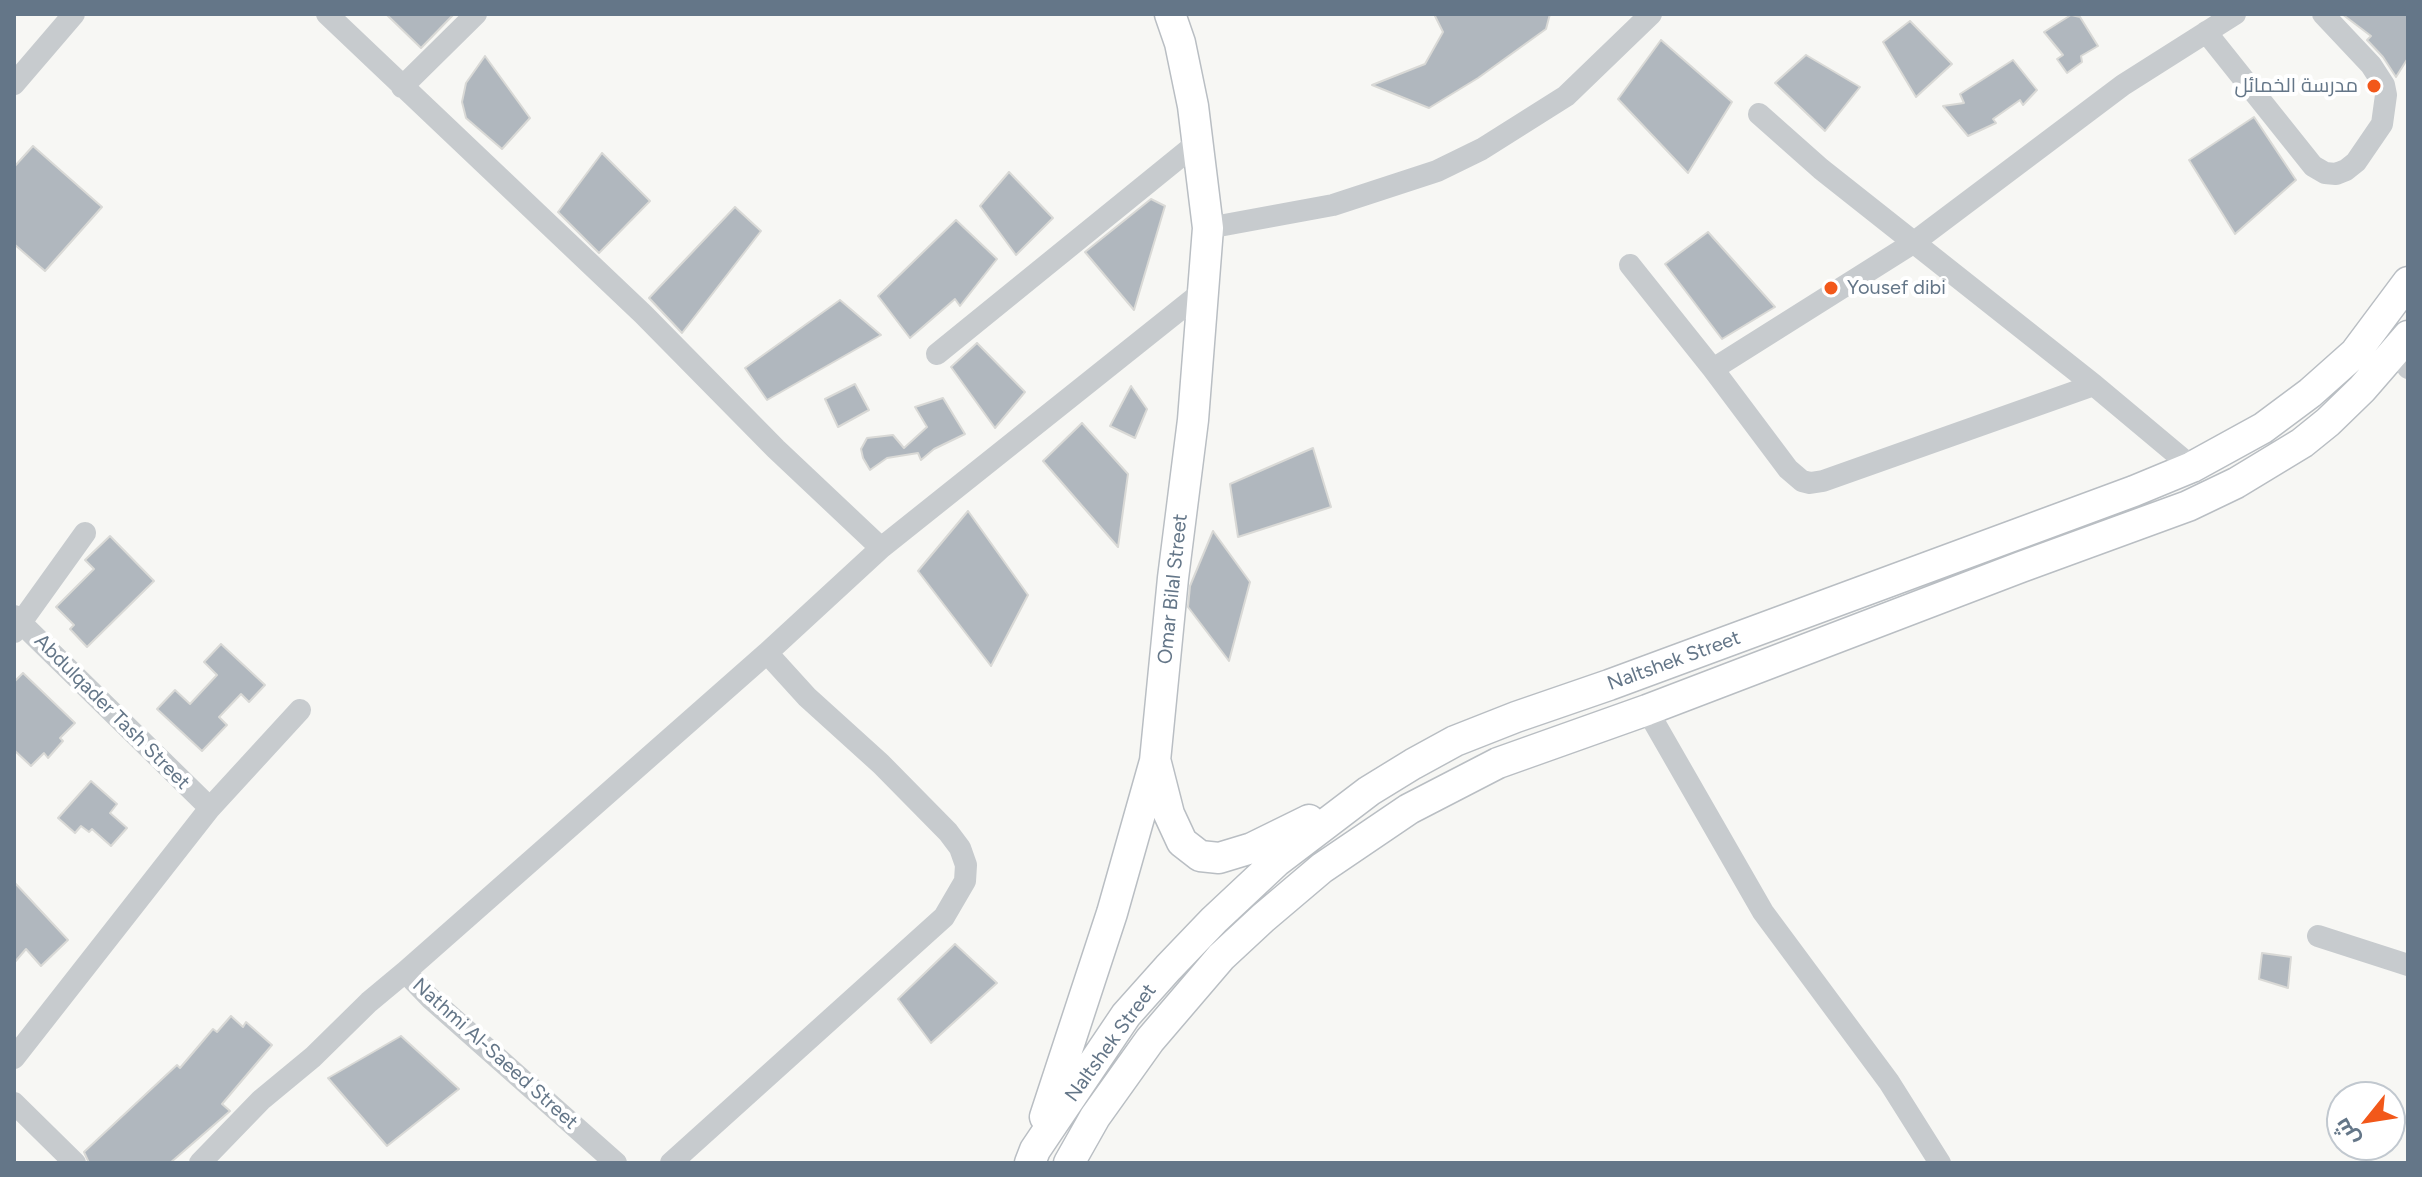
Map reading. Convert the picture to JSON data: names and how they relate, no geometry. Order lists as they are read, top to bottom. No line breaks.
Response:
{"streets":{"main road":["Omar Bilal Street","Naltshek Street"],"street":["Abdulqader Tash Street","Nathmi Al-Saeed Street"]},"crossings":[["Omar Bilal Street","Naltshek Street"]],"places":["مدرسة الخمائل","Yousef dibi"],"north":"bottom left"}
